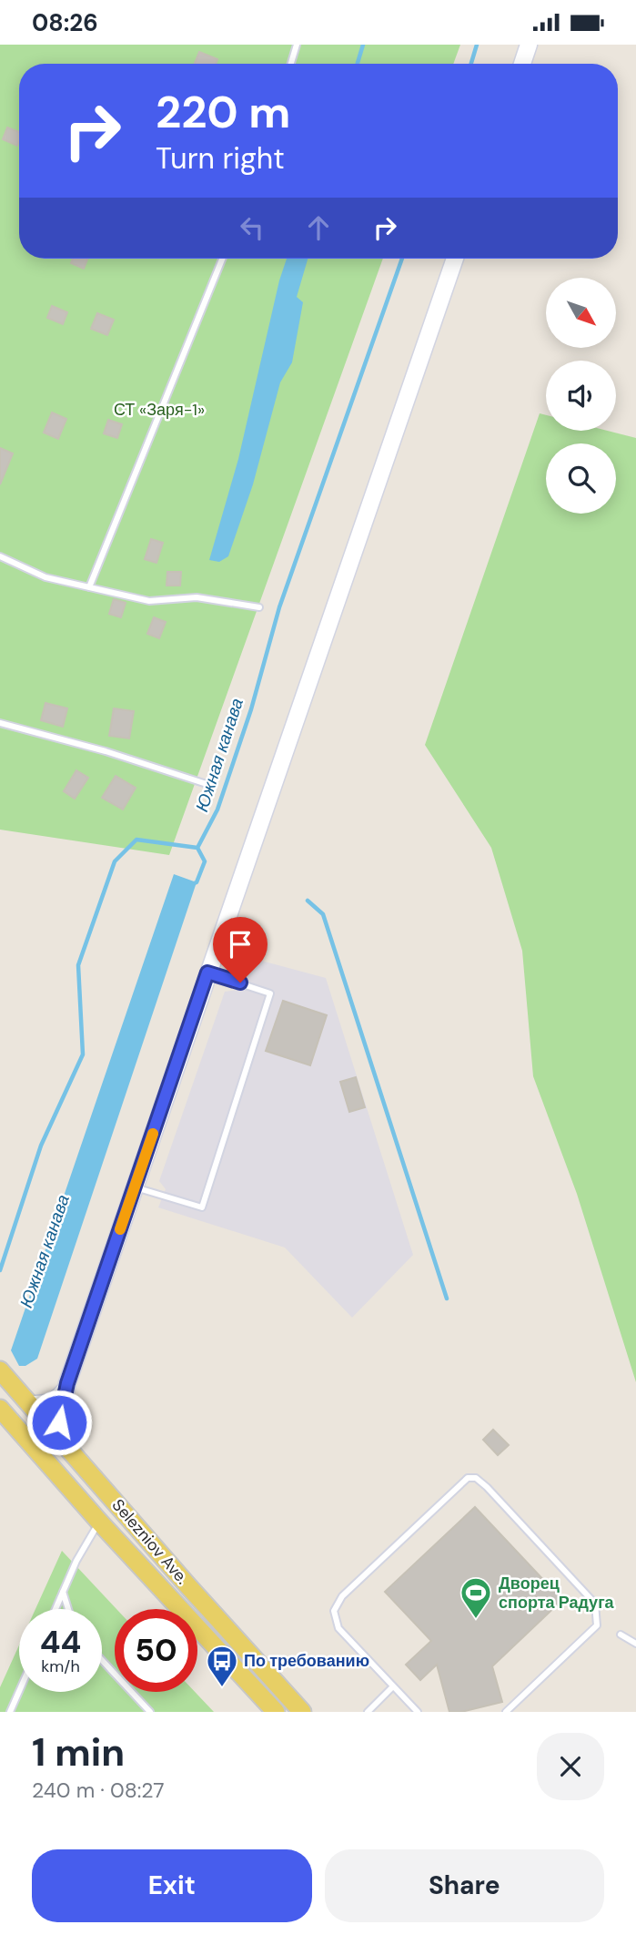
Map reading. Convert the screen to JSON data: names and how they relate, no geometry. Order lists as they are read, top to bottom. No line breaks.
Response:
{"streets":{"main road":["Selezniov Ave."]},"water":["Южная канава"],"parks":["СТ «Заря-1»"],"places":{"sports":["Дворец спорта Радуга"],"bus stop":["По требованию"]},"north":"bottom right","page":{"status":"08:26","turn":["220 m","Turn right"],"speed":"44 km/h","limit":"50","heading":["1 min","240 m · 08:27"],"buttons":["Exit","Share"]}}
